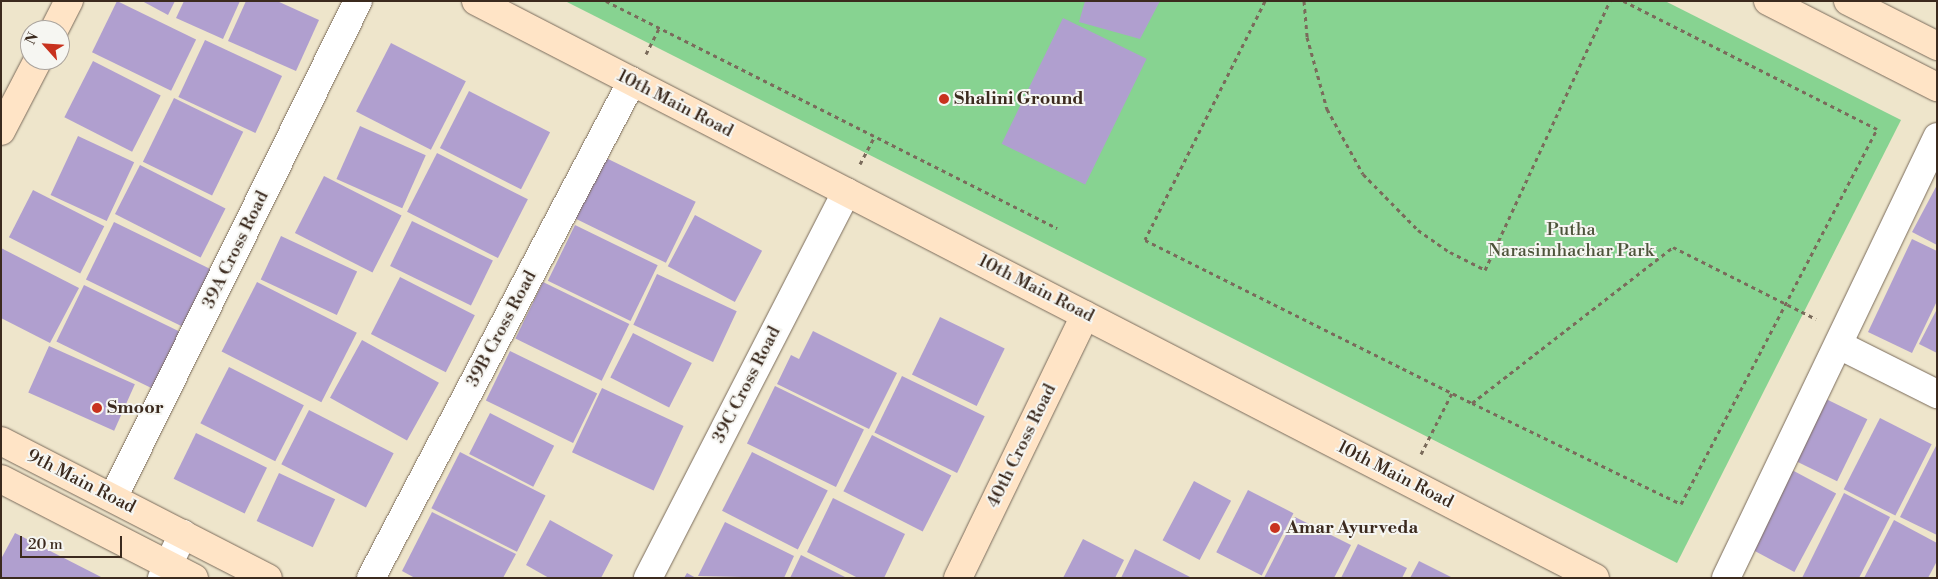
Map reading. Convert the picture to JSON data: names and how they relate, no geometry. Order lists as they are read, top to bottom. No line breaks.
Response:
{"streets":{"street":["10th Main Road","39A Cross Road","39B Cross Road","39C Cross Road","40th Cross Road","9th Main Road"]},"crossings":[["10th Main Road","39B Cross Road"],["10th Main Road","39C Cross Road"],["10th Main Road","40th Cross Road"],["39A Cross Road","9th Main Road"]],"parks":["Putha Narasimhachar Park"],"places":["Shalini Ground","Smoor","Amar Ayurveda"],"scale_bar":"20 m","north":"top left"}
